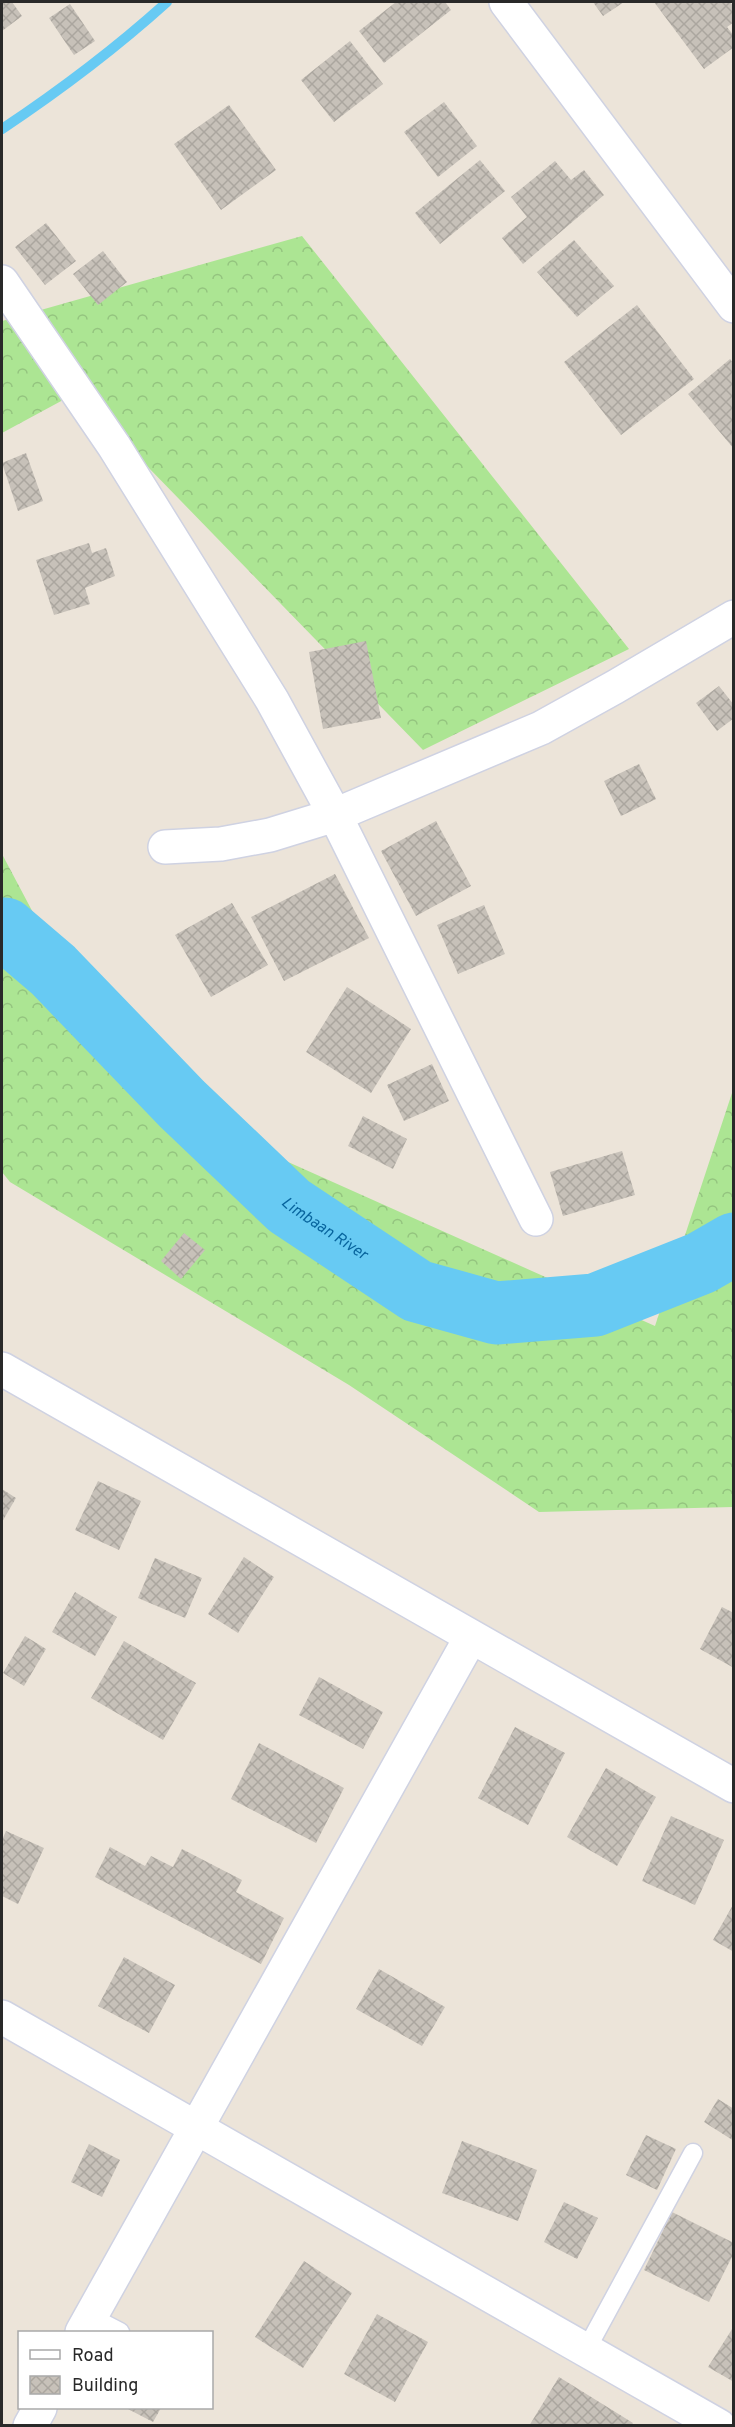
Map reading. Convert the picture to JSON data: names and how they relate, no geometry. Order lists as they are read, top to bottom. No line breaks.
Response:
{"water":["Limbaan River"],"legend":["Road","Building"]}
